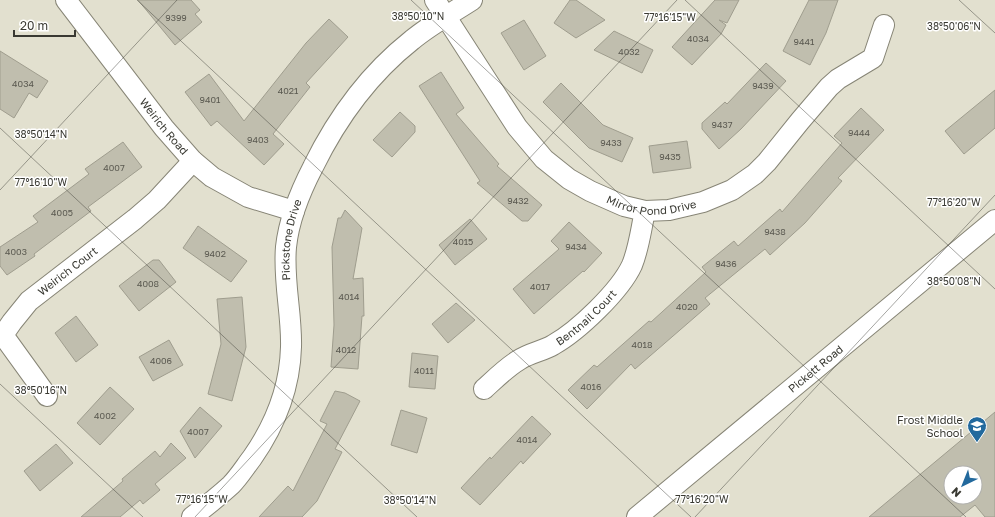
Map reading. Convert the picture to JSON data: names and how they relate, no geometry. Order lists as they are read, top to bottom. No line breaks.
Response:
{"streets":{"street":["Weirich Road","Mirror Pond Drive","Pickstone Drive","Weirich Court","Bentnail Court","Pickett Road"]},"crossings":[["Weirich Road","Pickstone Drive"],["Weirich Road","Weirich Court"],["Mirror Pond Drive","Pickstone Drive"],["Mirror Pond Drive","Bentnail Court"]],"places":{"school or university":["Frost Middle School"]},"house_numbers":["9399","4034","9441","4032","4034","9439","4021","9401","9437","9444","9403","9433","9435","4007","9432","4005","9438","4015","9434","4003","9402","9436","4008","4017","4014","4020","4018","4012","4006","4011","4016","4002","4007","4014"],"scale_bar":"20 m","north":"bottom left","coordinates":["38°50'10\"N","77°16'15\"W","38°50'06\"N","38°50'14\"N","77°16'10\"W","77°16'20\"W","38°50'08\"N","38°50'16\"N"]}
